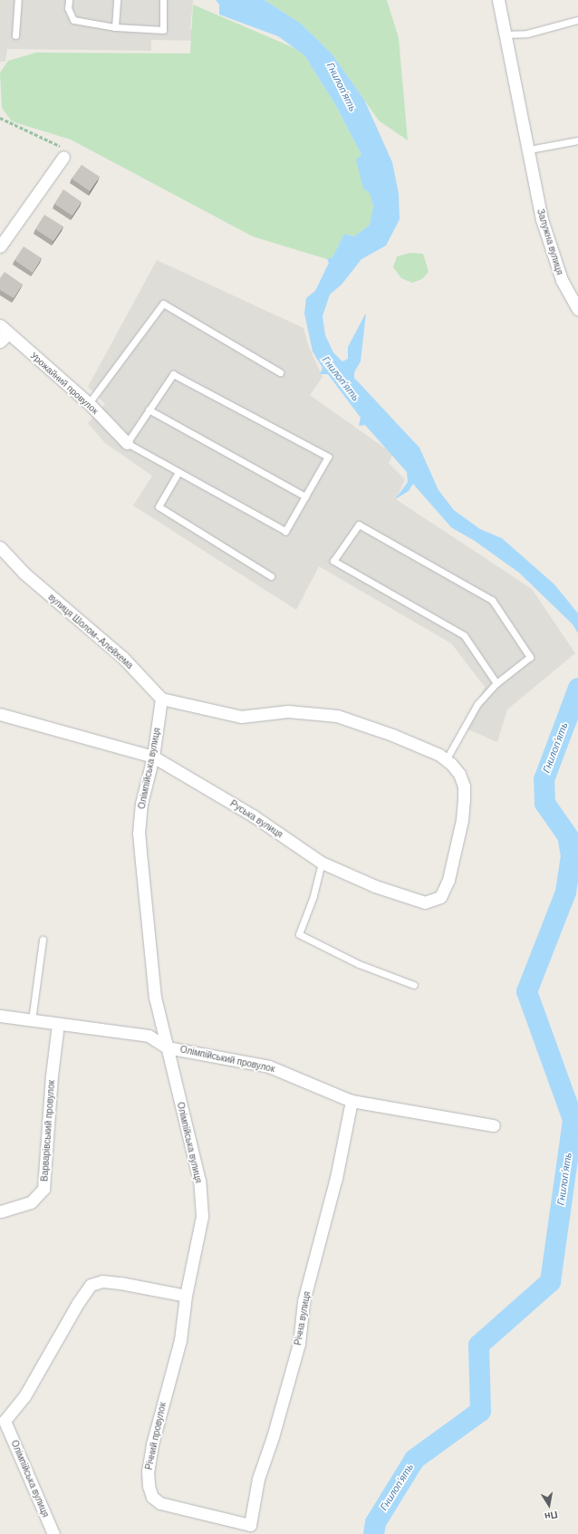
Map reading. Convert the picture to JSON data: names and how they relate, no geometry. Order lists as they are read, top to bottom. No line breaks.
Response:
{"streets":{"street":["Залужна вулиця","Урожайний провулок","вулиця Шолом-Алейхема","Олімпійська вулиця","Руська вулиця","Олімпійський провулок","Варварівський провулок","Річна вулиця","Річний провулок"]},"crossings":[["вулиця Шолом-Алейхема","Олімпійська вулиця"],["Олімпійська вулиця","Руська вулиця"],["Олімпійська вулиця","Олімпійський провулок"],["Олімпійська вулиця","Річний провулок"],["Олімпійський провулок","Варварівський провулок"],["Олімпійський провулок","Річна вулиця"],["Річна вулиця","Річний провулок"]],"water":["Гнилоп'ять"],"north":"bottom"}
